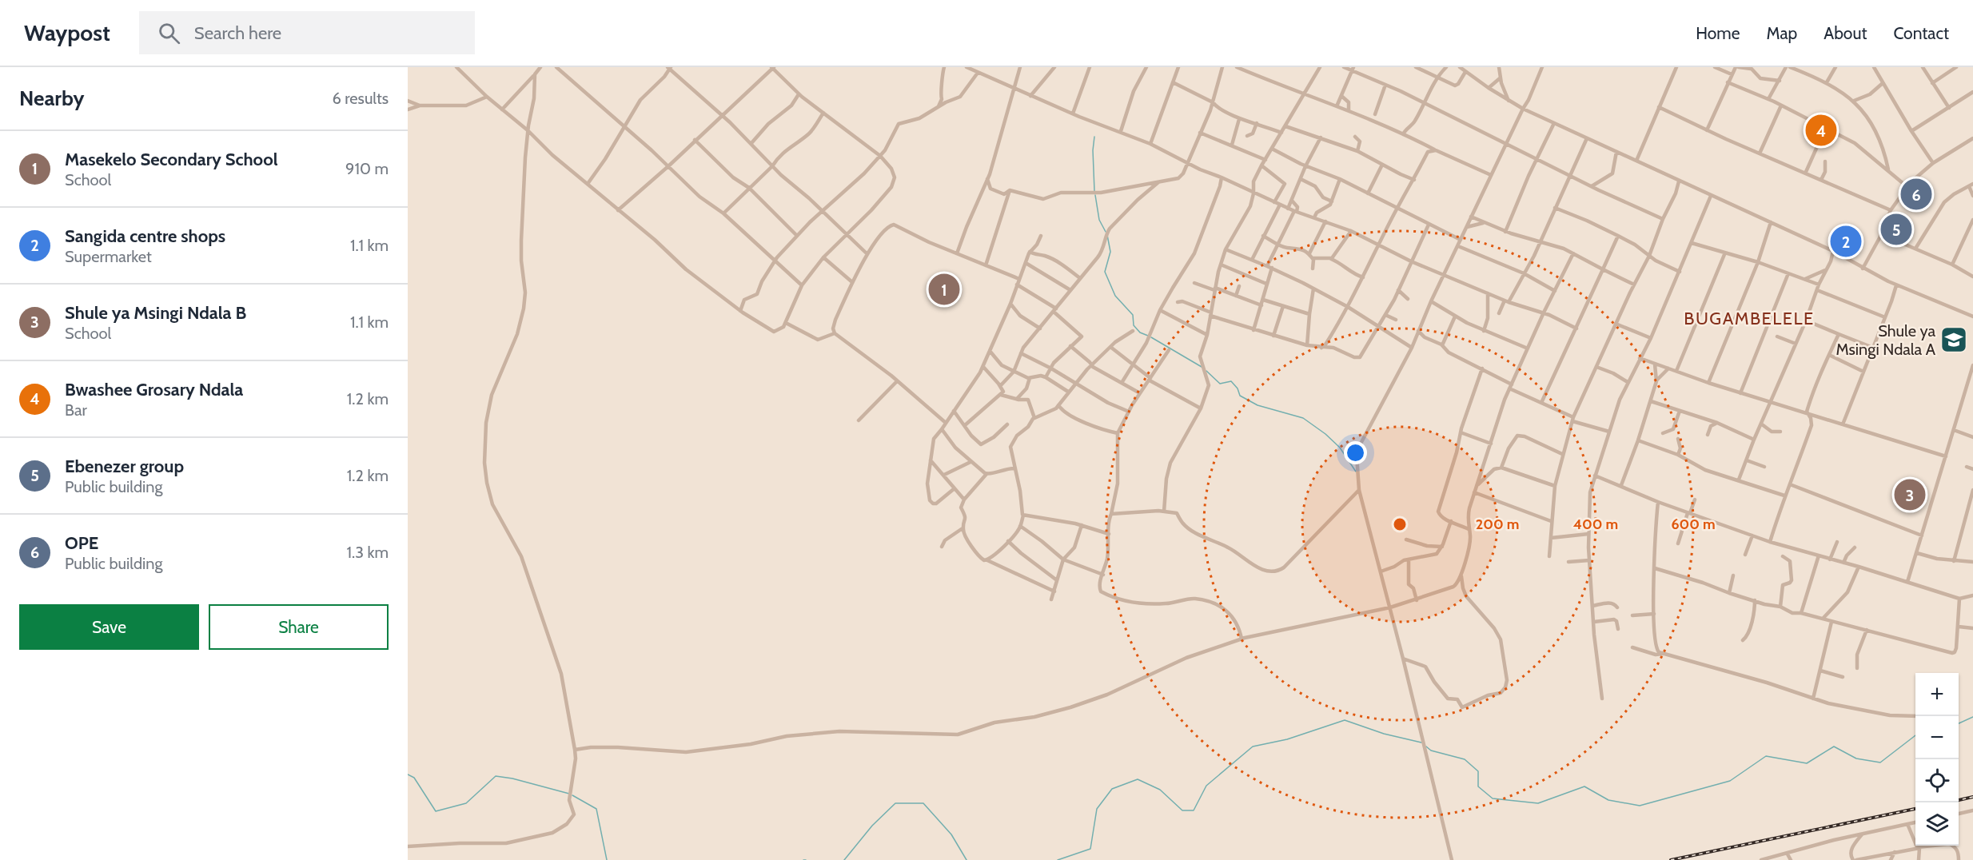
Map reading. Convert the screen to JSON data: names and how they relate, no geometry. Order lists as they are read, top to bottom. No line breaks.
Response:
{"districts":["BUGAMBELELE"],"places":{"school or university":["Shule ya Msingi Ndala A"]},"page":{"header":"Waypost","search":"Search here","nav":["Home","Map","About","Contact"],"heading":["Nearby","6 results"],"pins":["4","6","5","2","1","3"],"list":[{"mark":"1","name":"Masekelo Secondary School","note":"School","value":"910 m"},{"mark":"2","name":"Sangida centre shops","note":"Supermarket","value":"1.1 km"},{"mark":"3","name":"Shule ya Msingi Ndala B","note":"School","value":"1.1 km"},{"mark":"4","name":"Bwashee Grosary Ndala","note":"Bar","value":"1.2 km"},{"mark":"5","name":"Ebenezer group","note":"Public building","value":"1.2 km"},{"mark":"6","name":"OPE","note":"Public building","value":"1.3 km"}],"buttons":["Save","Share"],"map_buttons":["+","−"]},"rings":["200 m","400 m","600 m"]}
